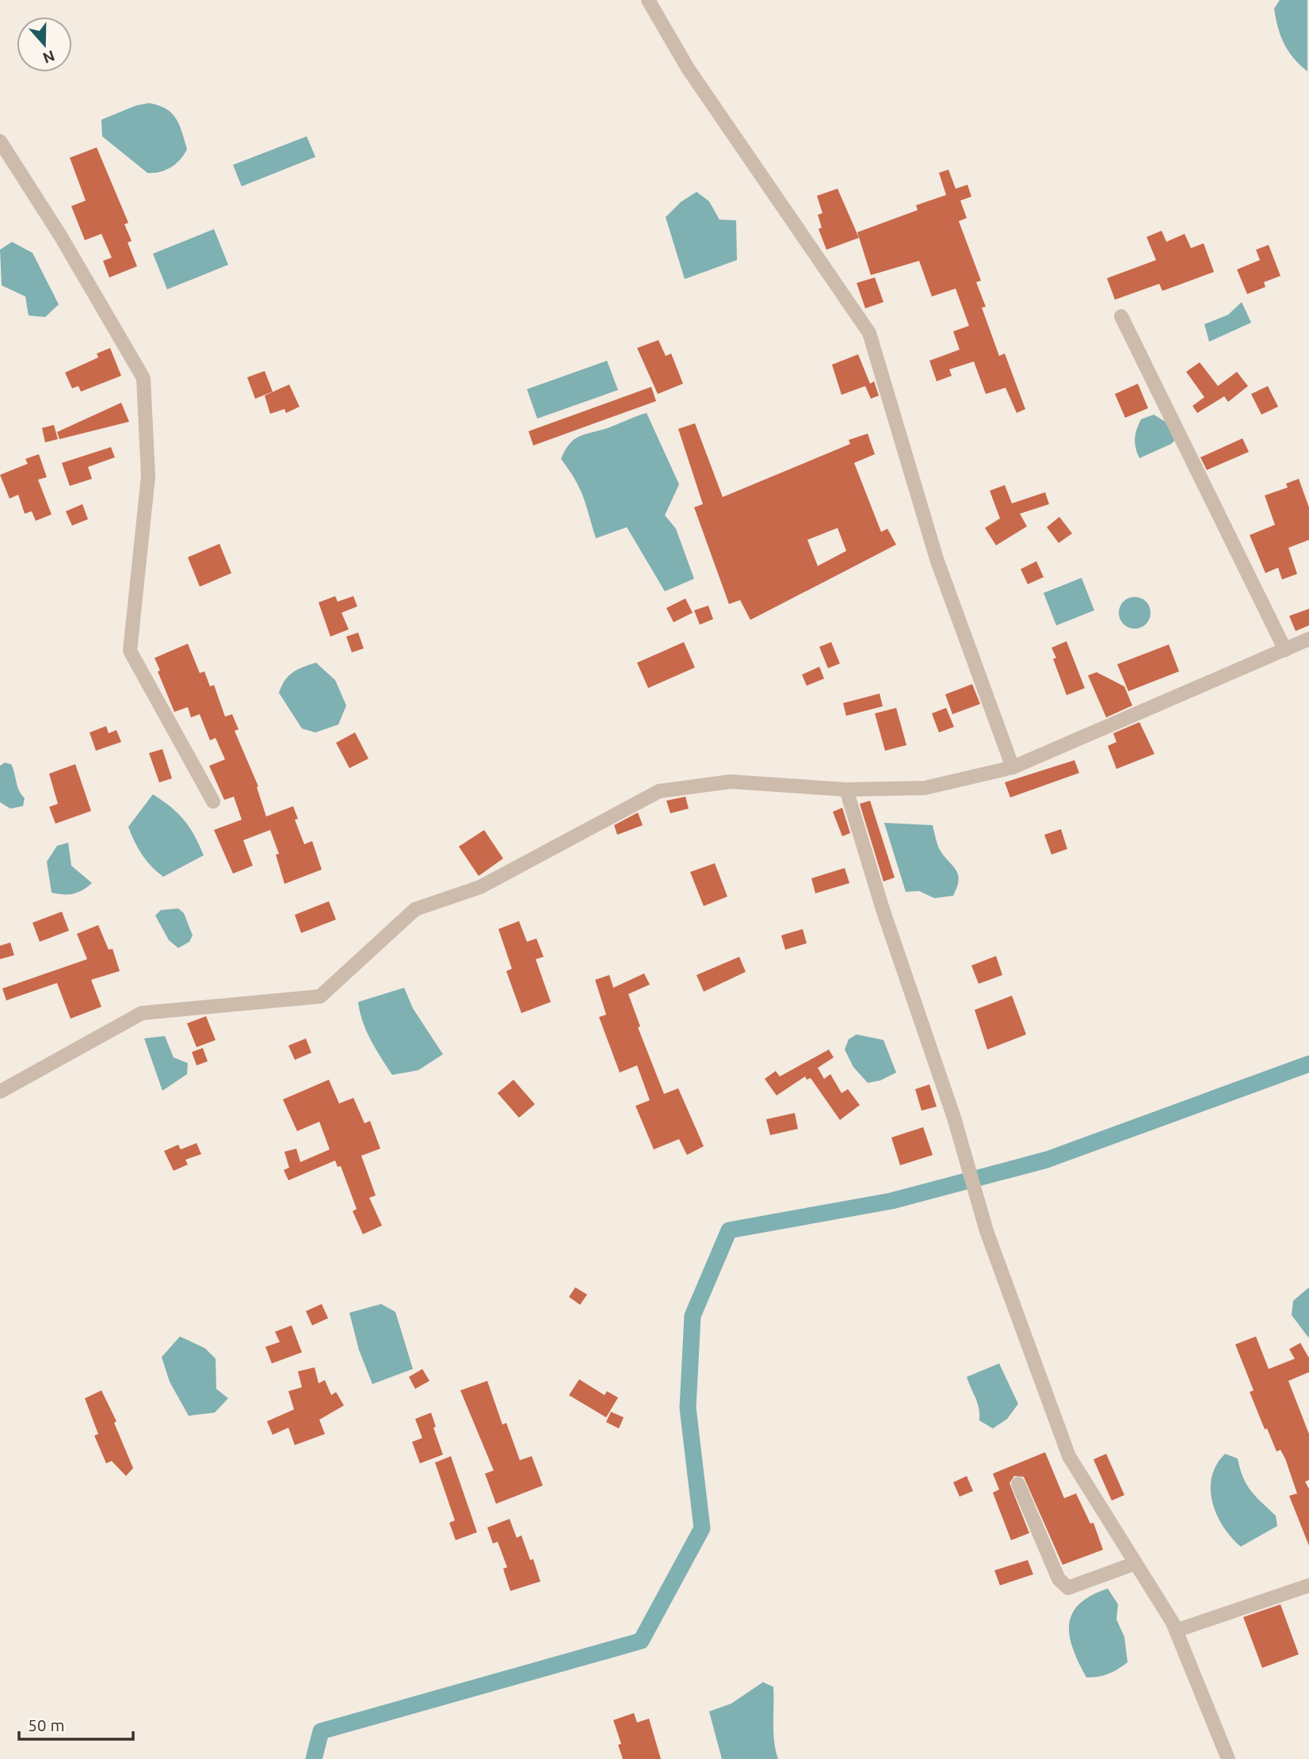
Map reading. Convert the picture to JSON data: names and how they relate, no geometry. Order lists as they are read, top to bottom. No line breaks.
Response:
{"scale_bar":"50 m","north":"bottom"}
